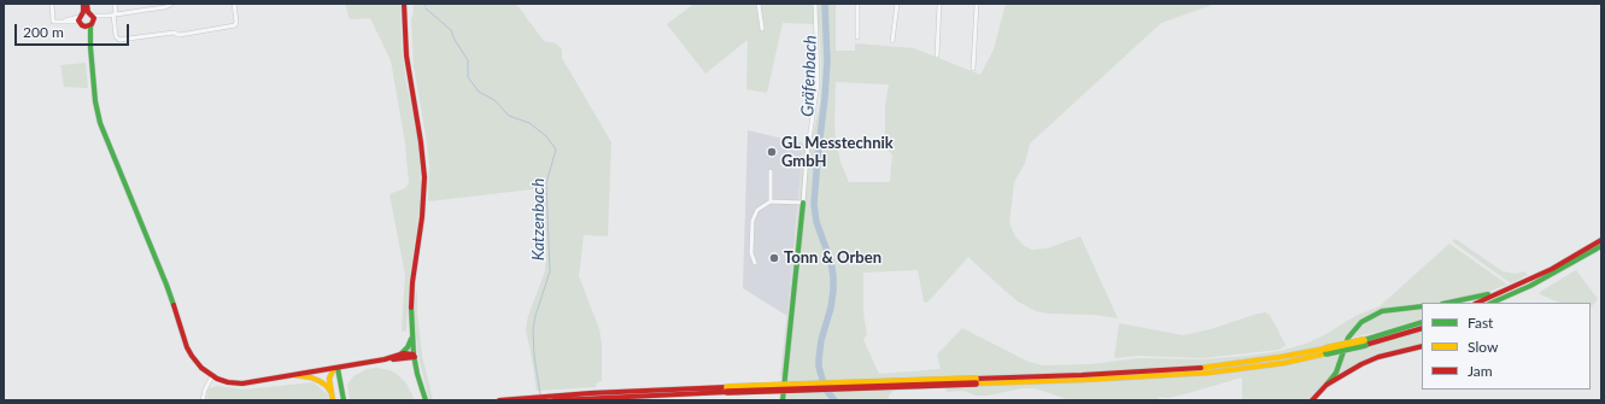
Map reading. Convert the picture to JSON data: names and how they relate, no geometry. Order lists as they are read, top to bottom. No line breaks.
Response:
{"water":["Gräfenbach","Katzenbach"],"places":["GL Messtechnik GmbH","Tonn & Orben"],"legend":["Fast","Slow","Jam"],"scale_bar":"200 m"}
